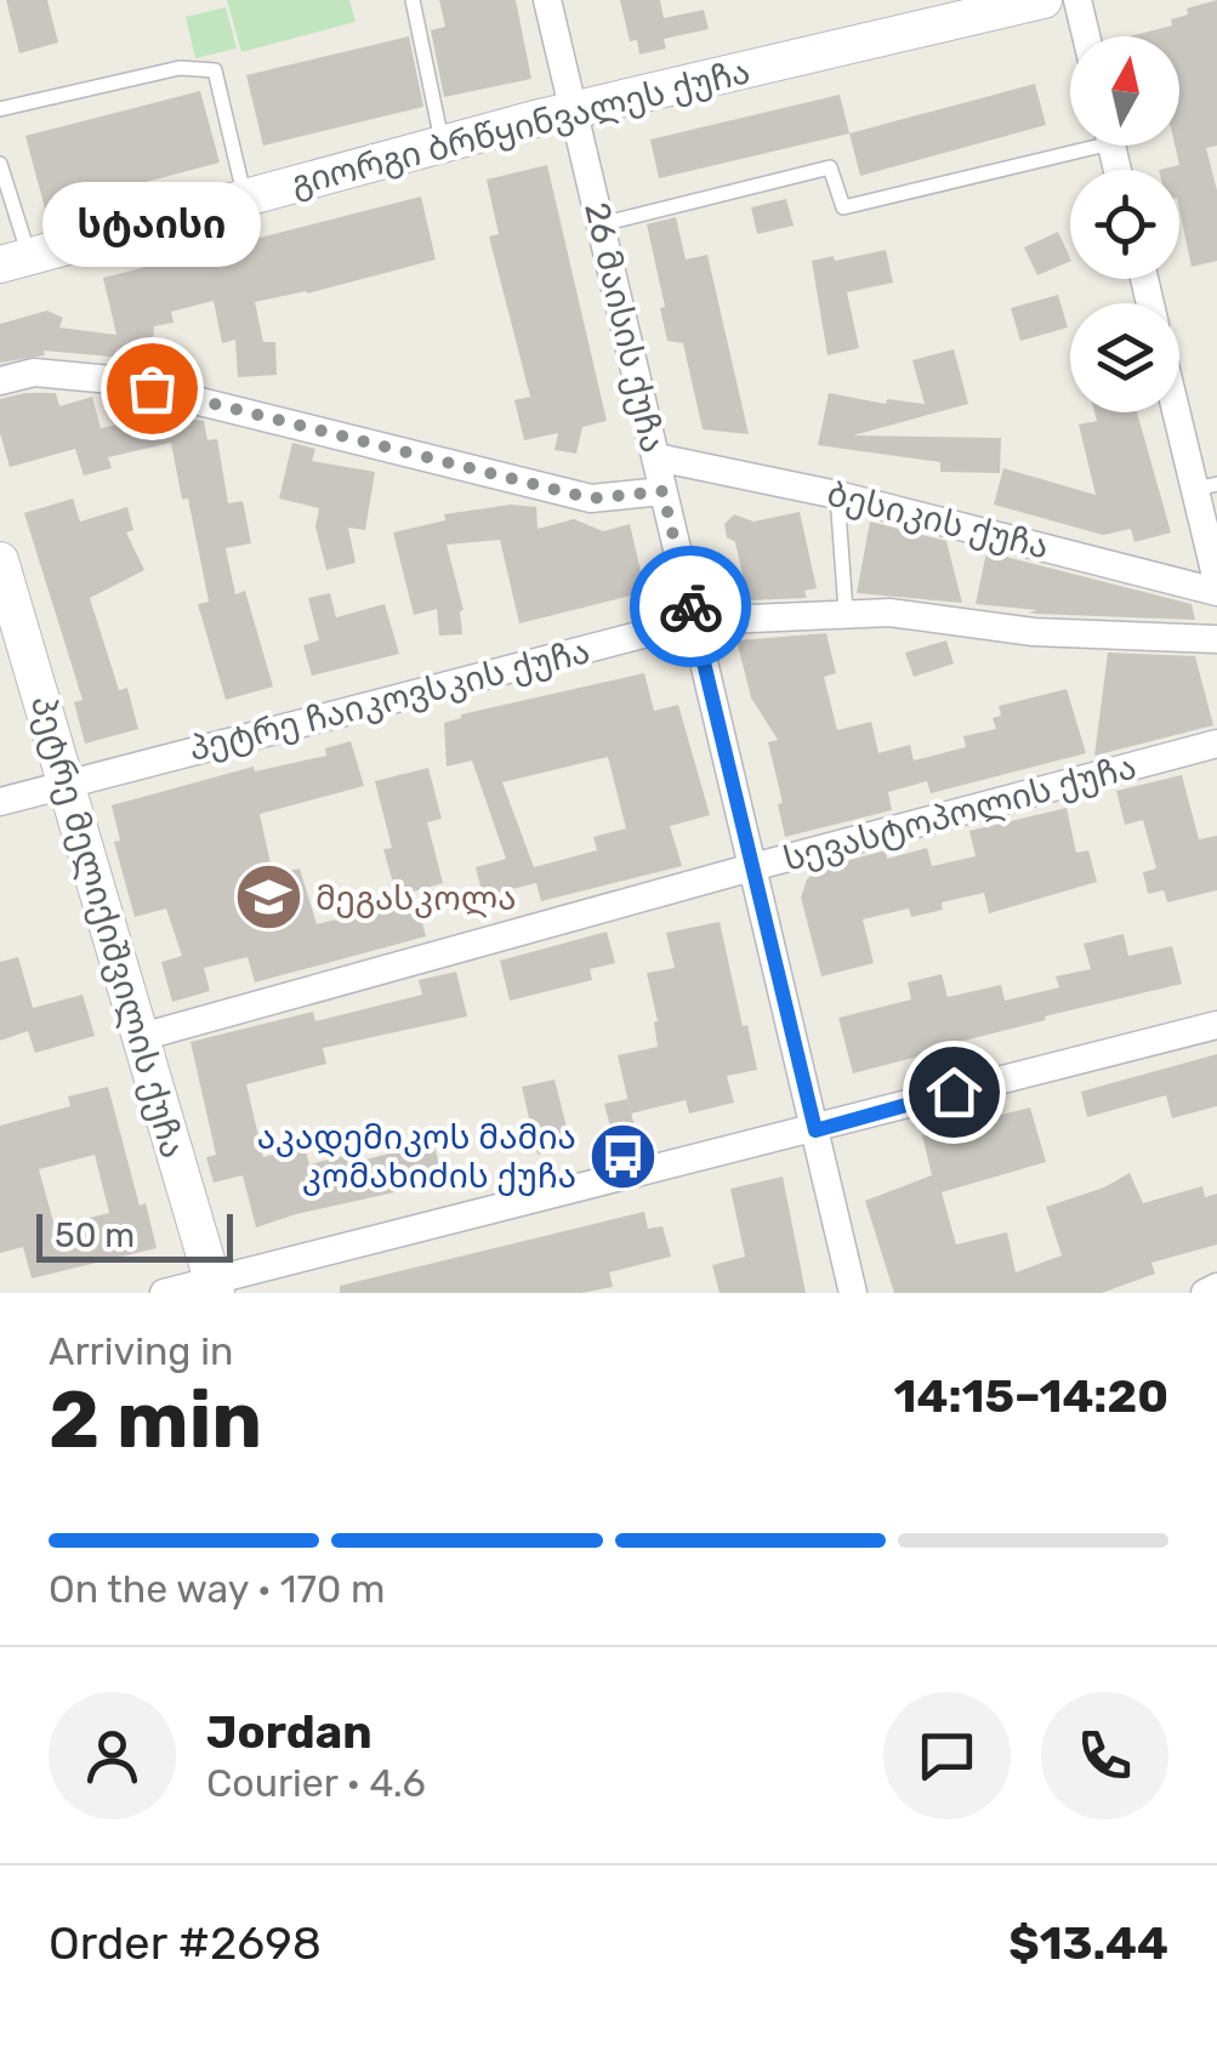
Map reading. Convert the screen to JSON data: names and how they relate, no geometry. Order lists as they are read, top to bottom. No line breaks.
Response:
{"streets":{"street":["გიორგი ბრწყინვალეს ქუჩა","26 მაისის ქუჩა","ბესიკის ქუჩა","პეტრე ჩაიკოვსკის ქუჩა","სევასტოპოლის ქუჩა","პეტრე მელიქიშვილის ქუჩა"]},"crossings":[["გიორგი ბრწყინვალეს ქუჩა","26 მაისის ქუჩა"],["26 მაისის ქუჩა","ბესიკის ქუჩა"],["26 მაისის ქუჩა","პეტრე ჩაიკოვსკის ქუჩა"],["26 მაისის ქუჩა","სევასტოპოლის ქუჩა"],["პეტრე ჩაიკოვსკის ქუჩა","პეტრე მელიქიშვილის ქუჩა"],["სევასტოპოლის ქუჩა","პეტრე მელიქიშვილის ქუჩა"]],"places":{"other":["სტაისი"],"school or university":["მეგასკოლა"],"bus stop":["აკადემიკოს მამია კომახიძის ქუჩა"]},"scale_bar":"50 m","north":"top","page":{"bubble":"სტაისი","scale":"50 m","heading":["2 min","Arriving in","14:15–14:20"],"panel":["Jordan","Courier · 4.6","Order #2698","$13.44"],"bar":"On the way · 170 m"}}
